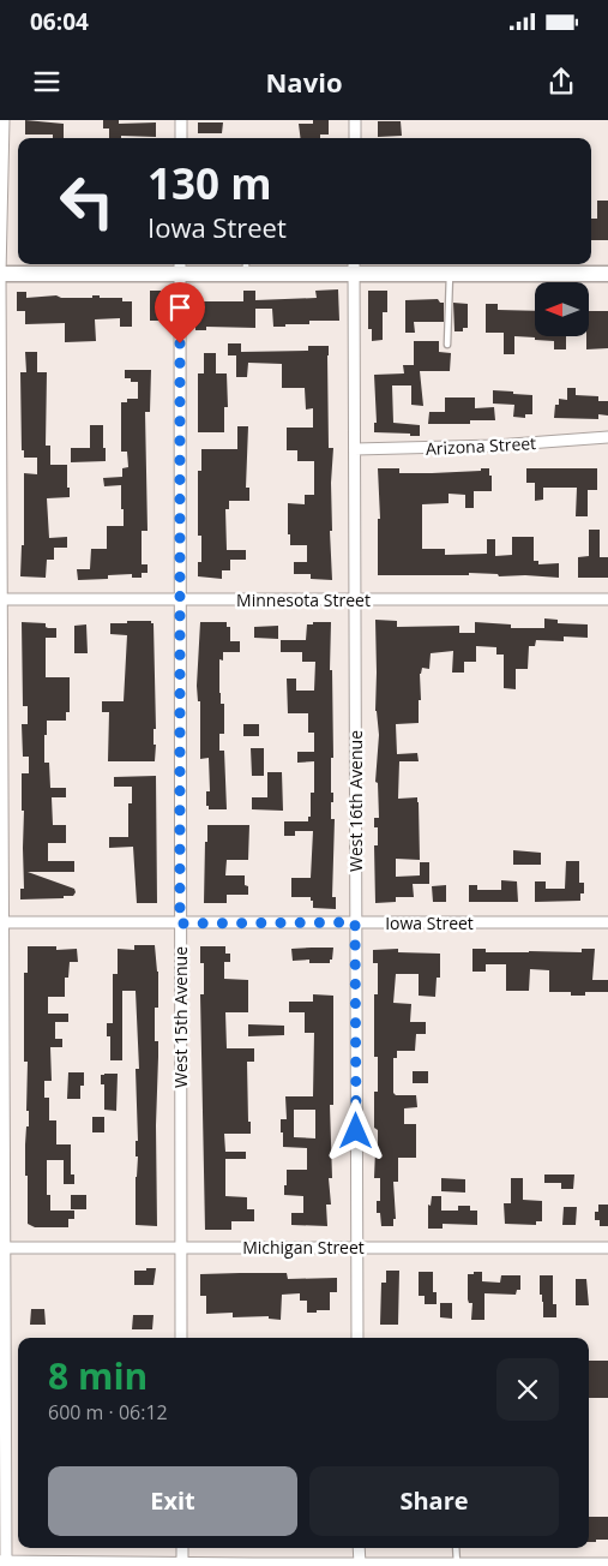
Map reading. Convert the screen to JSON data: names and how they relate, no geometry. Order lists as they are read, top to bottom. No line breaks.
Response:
{"streets":{"street":["Arizona Street","Minnesota Street","West 16th Avenue","Iowa Street","West 15th Avenue","Michigan Street"]},"crossings":[["Arizona Street","West 16th Avenue"],["Minnesota Street","West 16th Avenue"],["Minnesota Street","West 15th Avenue"],["West 16th Avenue","Iowa Street"],["West 16th Avenue","Michigan Street"],["Iowa Street","West 15th Avenue"],["West 15th Avenue","Michigan Street"]],"north":"left","page":{"status":"06:04","header":"Navio","turn":["130 m","Iowa Street"],"heading":["8 min","600 m · 06:12"],"buttons":["Exit","Share"]}}
